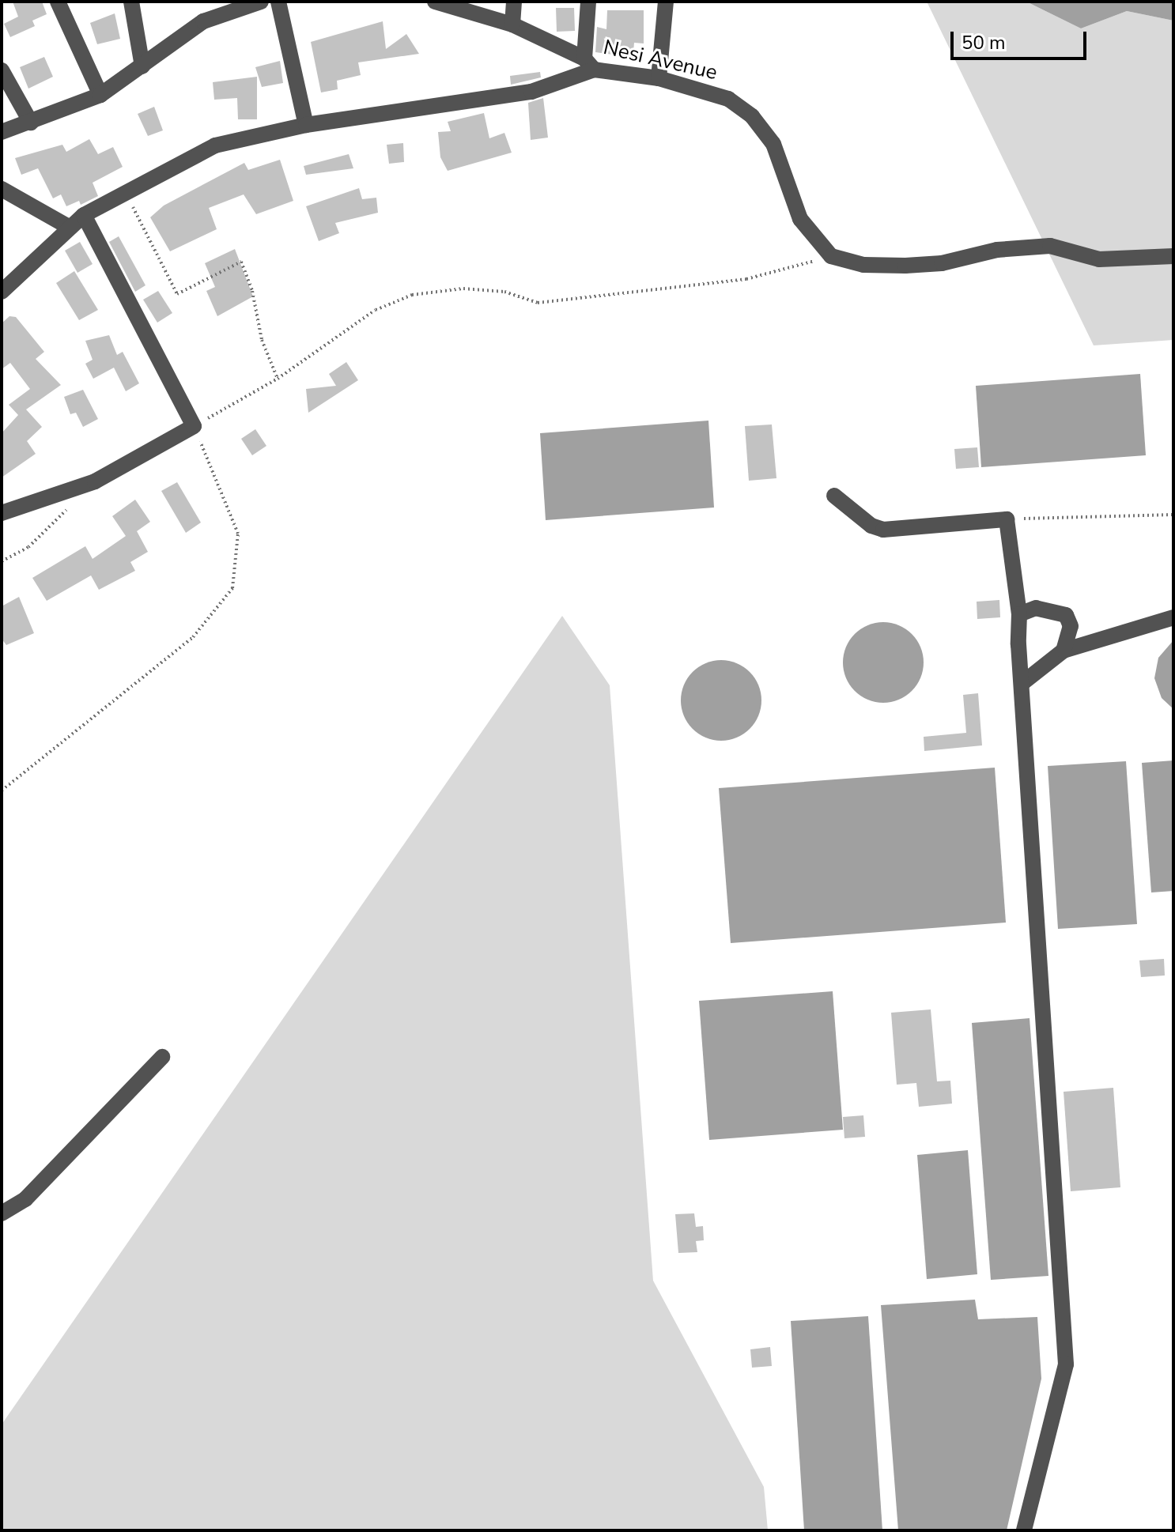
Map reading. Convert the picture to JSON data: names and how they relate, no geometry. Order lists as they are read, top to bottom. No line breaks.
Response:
{"streets":{"street":["Nesi Avenue"]},"scale_bar":"50 m"}
